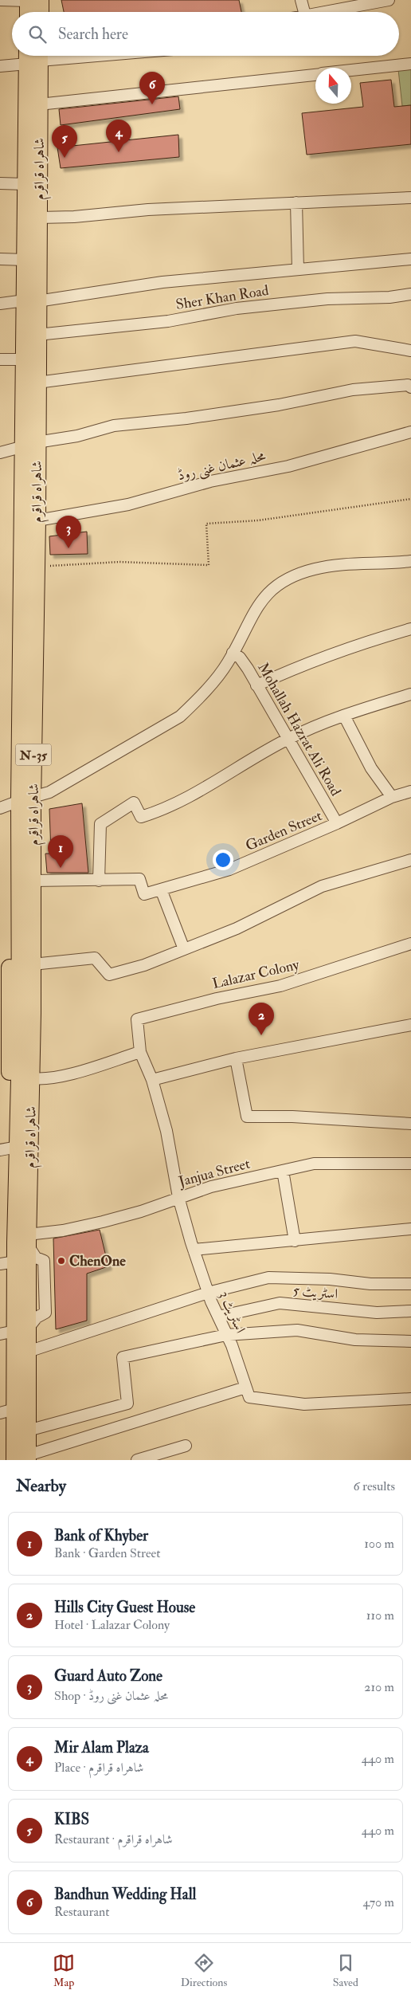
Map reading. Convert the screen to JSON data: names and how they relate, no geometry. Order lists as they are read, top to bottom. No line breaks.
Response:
{"streets":{"highway":["شاہراہ قراقرم","N-35"],"street":["Sher Khan Road","محلہ عثمان غنی روڈ","Mohallah Hazrat Ali Road","Garden Street","Lalazar Colony","Janjua Street","اسٹریٹ 5","اسٹریٹ 3"]},"crossings":[["شاہراہ قراقرم","Sher Khan Road"],["شاہراہ قراقرم","محلہ عثمان غنی روڈ"],["شاہراہ قراقرم","Garden Street"],["شاہراہ قراقرم","Janjua Street"],["Mohallah Hazrat Ali Road","Garden Street"],["Lalazar Colony","اسٹریٹ 3"],["Janjua Street","اسٹریٹ 3"],["اسٹریٹ 5","اسٹریٹ 3"]],"places":["ChenOne"],"north":"top","page":{"search":"Search here","pins":["6","4","5","3","1","2"],"heading":["Nearby","6 results"],"list":[{"mark":"1","name":"Bank of Khyber","note":"Bank · Garden Street","value":"100 m"},{"mark":"2","name":"Hills City Guest House","note":"Hotel · Lalazar Colony","value":"110 m"},{"mark":"3","name":"Guard Auto Zone","note":"Shop · محلہ عثمان غنی روڈ","value":"210 m"},{"mark":"4","name":"Mir Alam Plaza","note":"Place · شاہراہ قراقرم","value":"440 m"},{"mark":"5","name":"KIBS","note":"Restaurant · شاہراہ قراقرم","value":"440 m"},{"mark":"6","name":"Bandhun Wedding Hall","note":"Restaurant","value":"470 m"}],"nav":["Map","Directions","Saved"]}}
